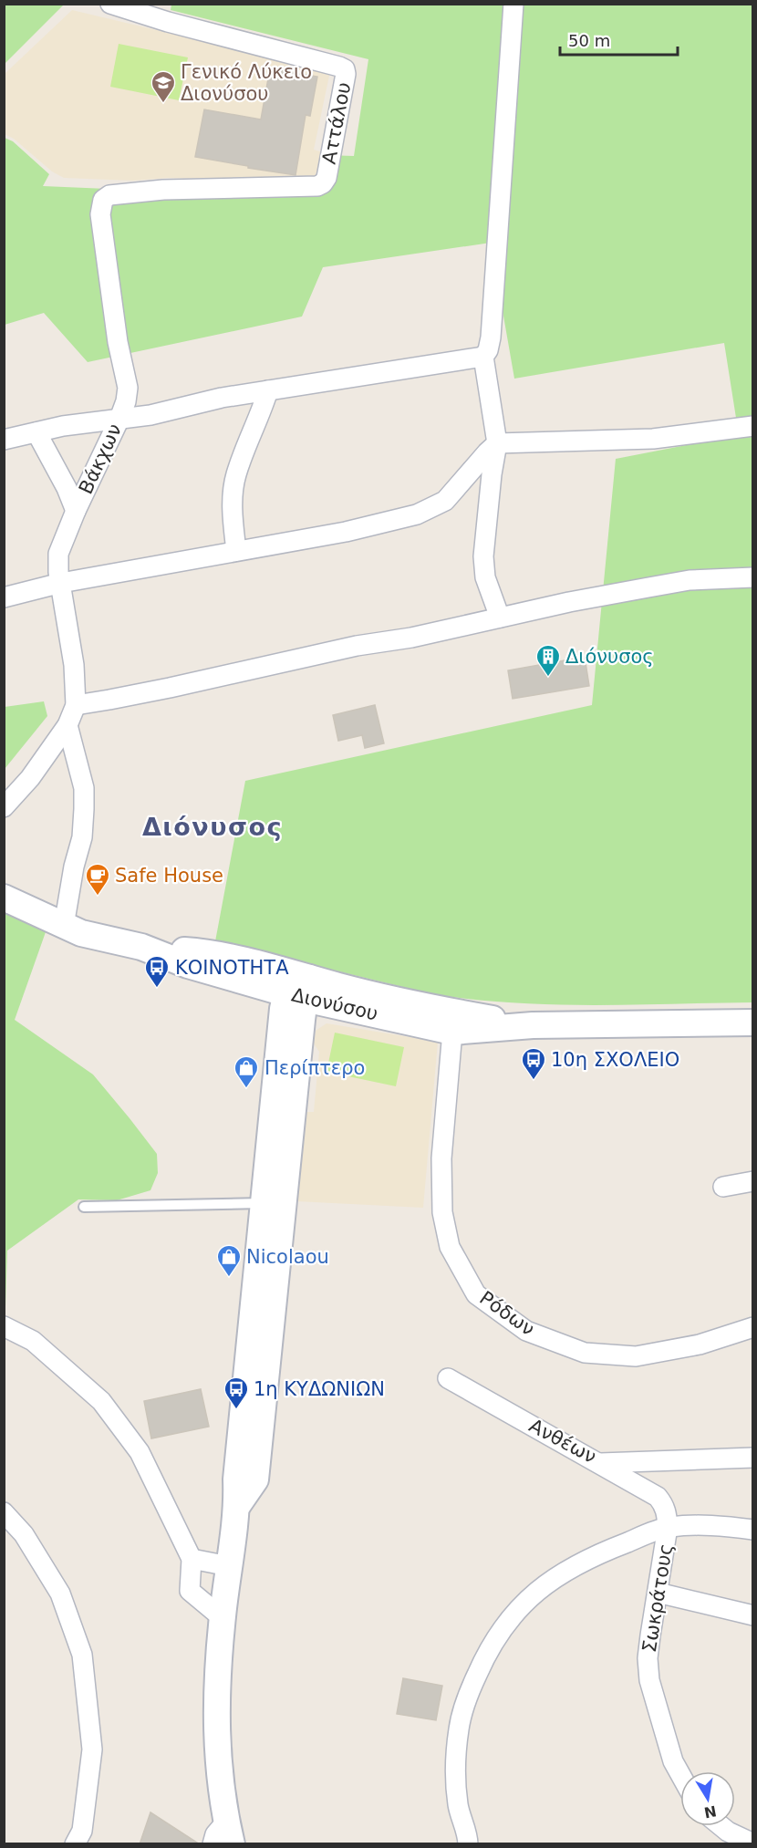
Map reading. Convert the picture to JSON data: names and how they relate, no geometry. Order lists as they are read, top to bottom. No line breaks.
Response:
{"streets":{"street":["Αττάλου","Βάκχων","Διονύσου","Ρόδων","Ανθέων","Σωκράτους"]},"crossings":[["Αττάλου","Βάκχων"],["Διονύσου","Ρόδων"],["Ανθέων","Σωκράτους"]],"districts":["Διόνυσος"],"places":{"school or university":["Γενικό Λύκειο Διονύσου"],"building":["Διόνυσος"],"cafe":["Safe House"],"bus stop":["ΚΟΙΝΟΤΗΤΑ","10η ΣΧΟΛΕΙΟ","1η ΚΥΔΩΝΙΩΝ"],"shop":["Περίπτερο","Nicolaou"]},"scale_bar":"50 m","north":"bottom"}
